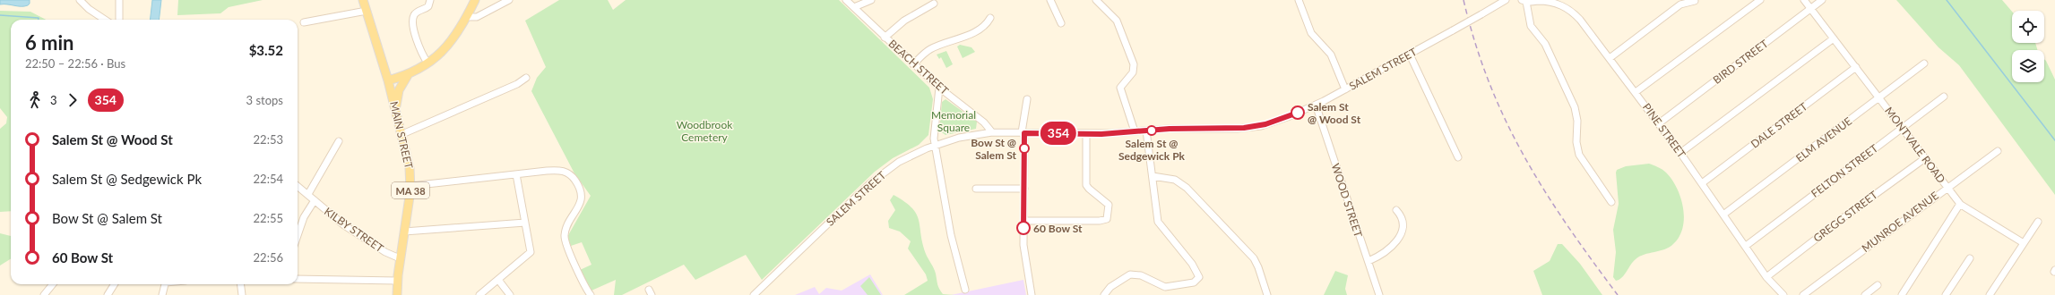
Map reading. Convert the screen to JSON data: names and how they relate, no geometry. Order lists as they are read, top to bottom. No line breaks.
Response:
{"streets":{"main road":["MAIN STREET","MA 38"],"street":["BIRD STREET","BEACH STREET","SALEM STREET","DALE STREET","PINE STREET","ELM AVENUE","MONTVALE ROAD","FELTON STREET","WOOD STREET","GREGG STREET","MUNROE AVENUE","KILBY STREET"]},"crossings":[["BIRD STREET","PINE STREET"],["BIRD STREET","MONTVALE ROAD"],["BEACH STREET","SALEM STREET"],["SALEM STREET","WOOD STREET"],["DALE STREET","PINE STREET"],["DALE STREET","MONTVALE ROAD"],["PINE STREET","ELM AVENUE"],["PINE STREET","FELTON STREET"],["PINE STREET","GREGG STREET"],["MAIN STREET","KILBY STREET"],["ELM AVENUE","MONTVALE ROAD"],["MONTVALE ROAD","FELTON STREET"],["MONTVALE ROAD","GREGG STREET"],["MONTVALE ROAD","MUNROE AVENUE"]],"parks":["Memorial Square","Woodbrook Cemetery"],"places":["Salem St @ Wood St","Salem St @ Sedgewick Pk","Bow St @ Salem St","60 Bow St"],"lines":["bus line 354"],"page":{"on_map":"354","heading":["6 min","22:50 – 22:56 · Bus","$3.52"],"legs":["3","354","3 stops"],"list":[{"name":"Salem St @ Wood St","value":"22:53"},{"name":"Salem St @ Sedgewick Pk","value":"22:54"},{"name":"Bow St @ Salem St","value":"22:55"},{"name":"60 Bow St","value":"22:56"}]}}
